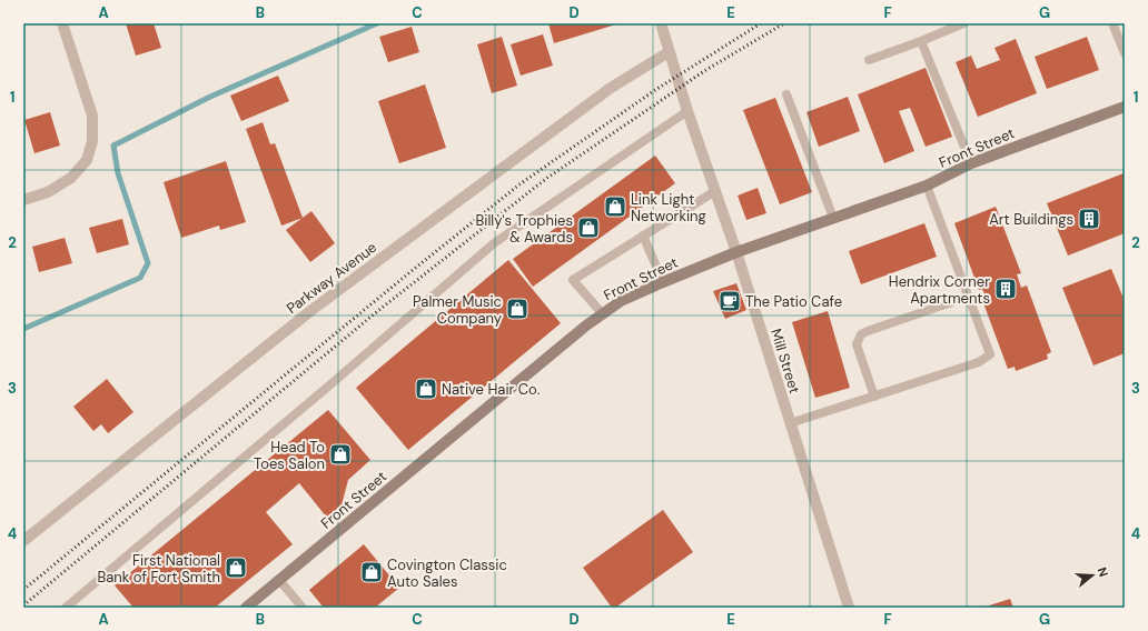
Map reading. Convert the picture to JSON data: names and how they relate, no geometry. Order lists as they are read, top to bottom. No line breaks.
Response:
{"streets":{"street":["Front Street","Parkway Avenue","Mill Street"]},"crossings":[["Front Street","Mill Street"],["Parkway Avenue","Mill Street"]],"places":{"shop":["Link Light Networking","Billy's Trophies & Awards","Palmer Music Company","Native Hair Co.","Head To Toes Salon","First National Bank of Fort Smith","Covington Classic Auto Sales"],"building":["Art Buildings","Hendrix Corner Apartments"],"cafe":["The Patio Cafe"]},"north":"right","grid":{"columns":["A","B","C","D","E","F","G"],"rows":["1","2","3","4"]}}
